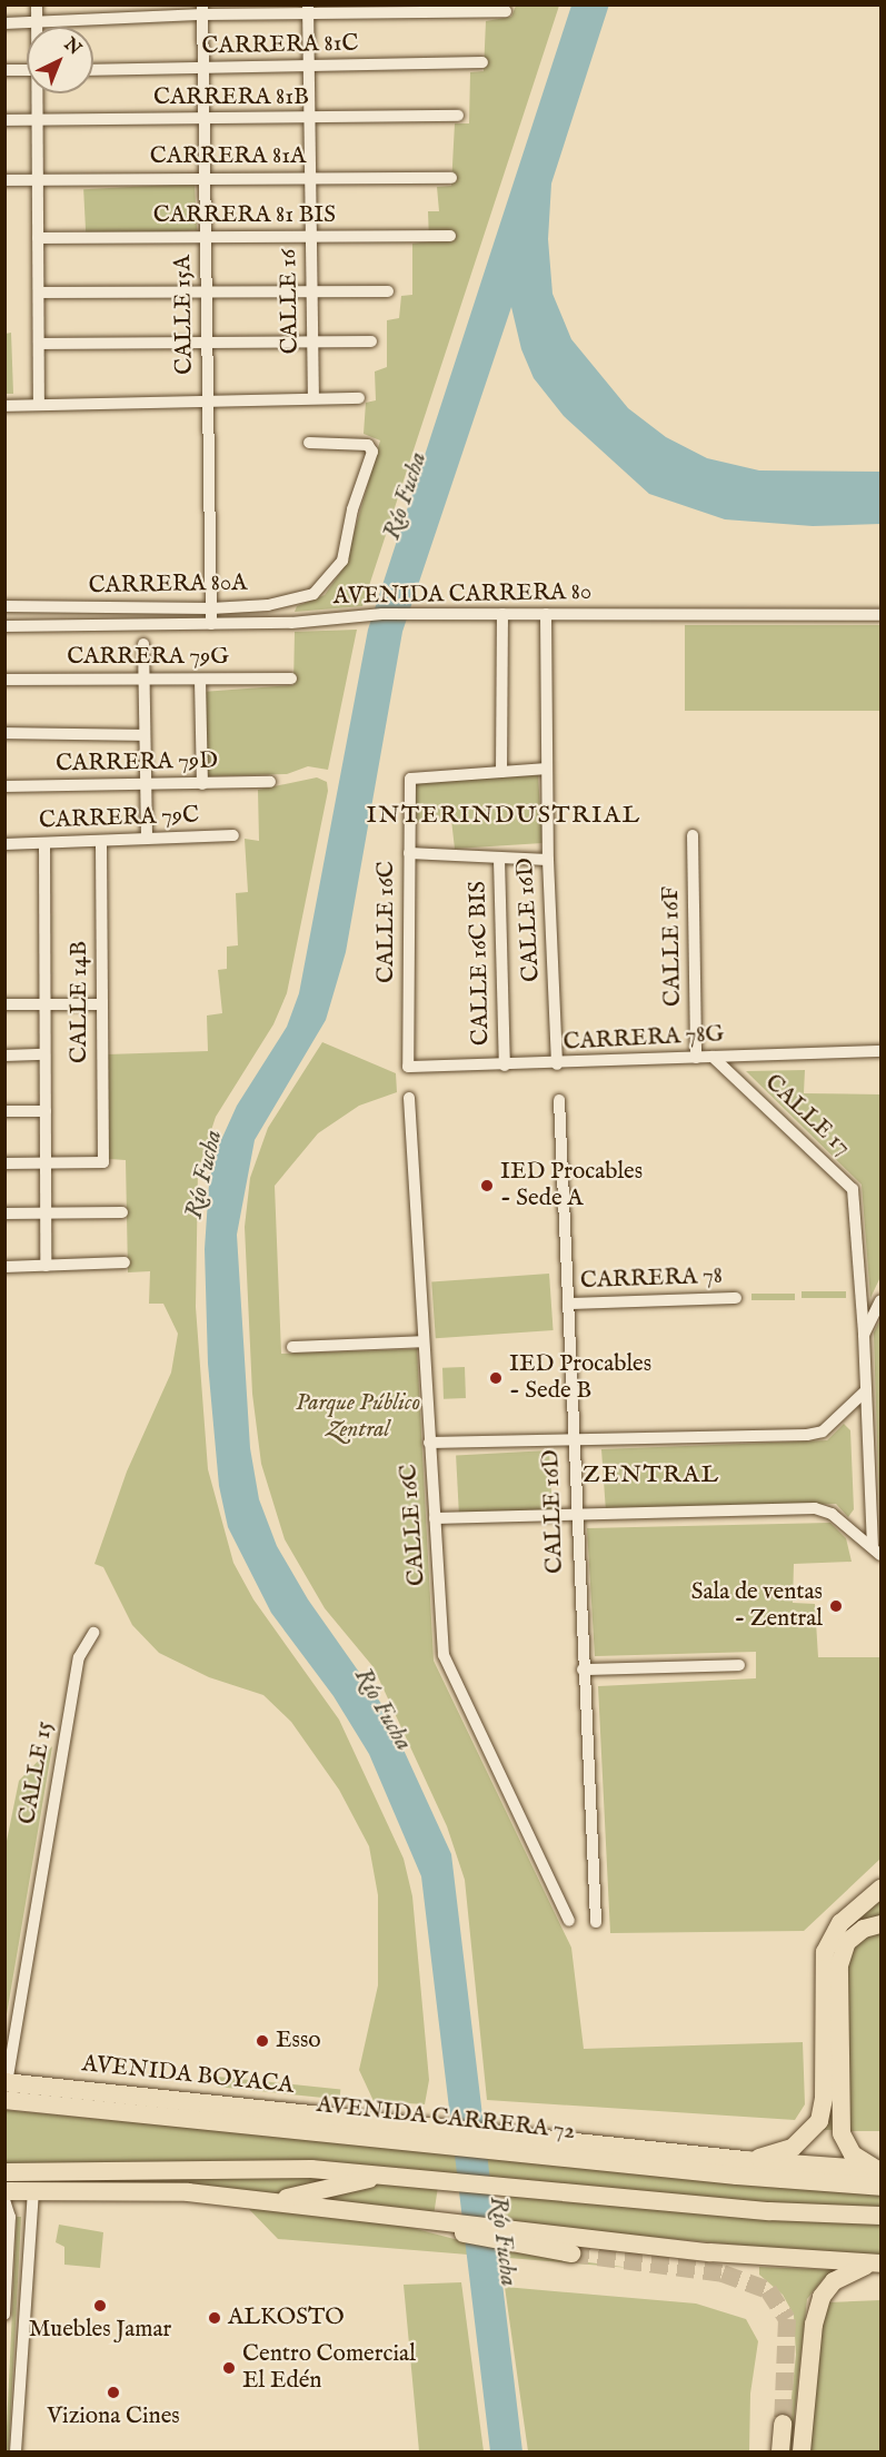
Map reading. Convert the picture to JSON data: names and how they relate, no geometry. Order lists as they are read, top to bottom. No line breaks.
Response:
{"streets":{"highway":["AVENIDA BOYACA","AVENIDA CARRERA 72"],"street":["CARRERA 81C","CARRERA 81B","CARRERA 81A","CARRERA 81 BIS","CALLE 16","CALLE 15A","CARRERA 80A","AVENIDA CARRERA 80","CARRERA 79G","CARRERA 79D","CARRERA 79C","CALLE 16D","CALLE 16C","CALLE 16F","CALLE 16C BIS","CALLE 14B","CARRERA 78G","CALLE 17","CARRERA 78","CALLE 15"]},"crossings":[["CARRERA 81C","CALLE 16"],["CARRERA 81C","CALLE 15A"],["CARRERA 81B","CALLE 16"],["CARRERA 81B","CALLE 15A"],["CARRERA 81A","CALLE 16"],["CARRERA 81A","CALLE 15A"],["CARRERA 81 BIS","CALLE 16"],["CARRERA 81 BIS","CALLE 15A"],["CALLE 15A","CARRERA 80A"],["CALLE 15A","AVENIDA CARRERA 80"],["AVENIDA CARRERA 80","CALLE 16D"],["CARRERA 79C","CALLE 14B"],["CALLE 16D","CARRERA 78G"],["CALLE 16D","CARRERA 78"],["CALLE 16C","CARRERA 78G"],["CALLE 16F","CARRERA 78G"],["CALLE 16C BIS","CARRERA 78G"],["CARRERA 78G","CALLE 17"],["CALLE 15","AVENIDA CARRERA 72"],["AVENIDA BOYACA","AVENIDA CARRERA 72"]],"districts":["INTERINDUSTRIAL","ZENTRAL"],"water":["Río Fucha"],"parks":["Parque Público Zentral"],"places":["IED Procables - Sede A","IED Procables - Sede B","Sala de ventas - Zentral","Esso","Muebles Jamar","ALKOSTO","Centro Comercial El Edén","Viziona Cines"],"north":"top right"}
